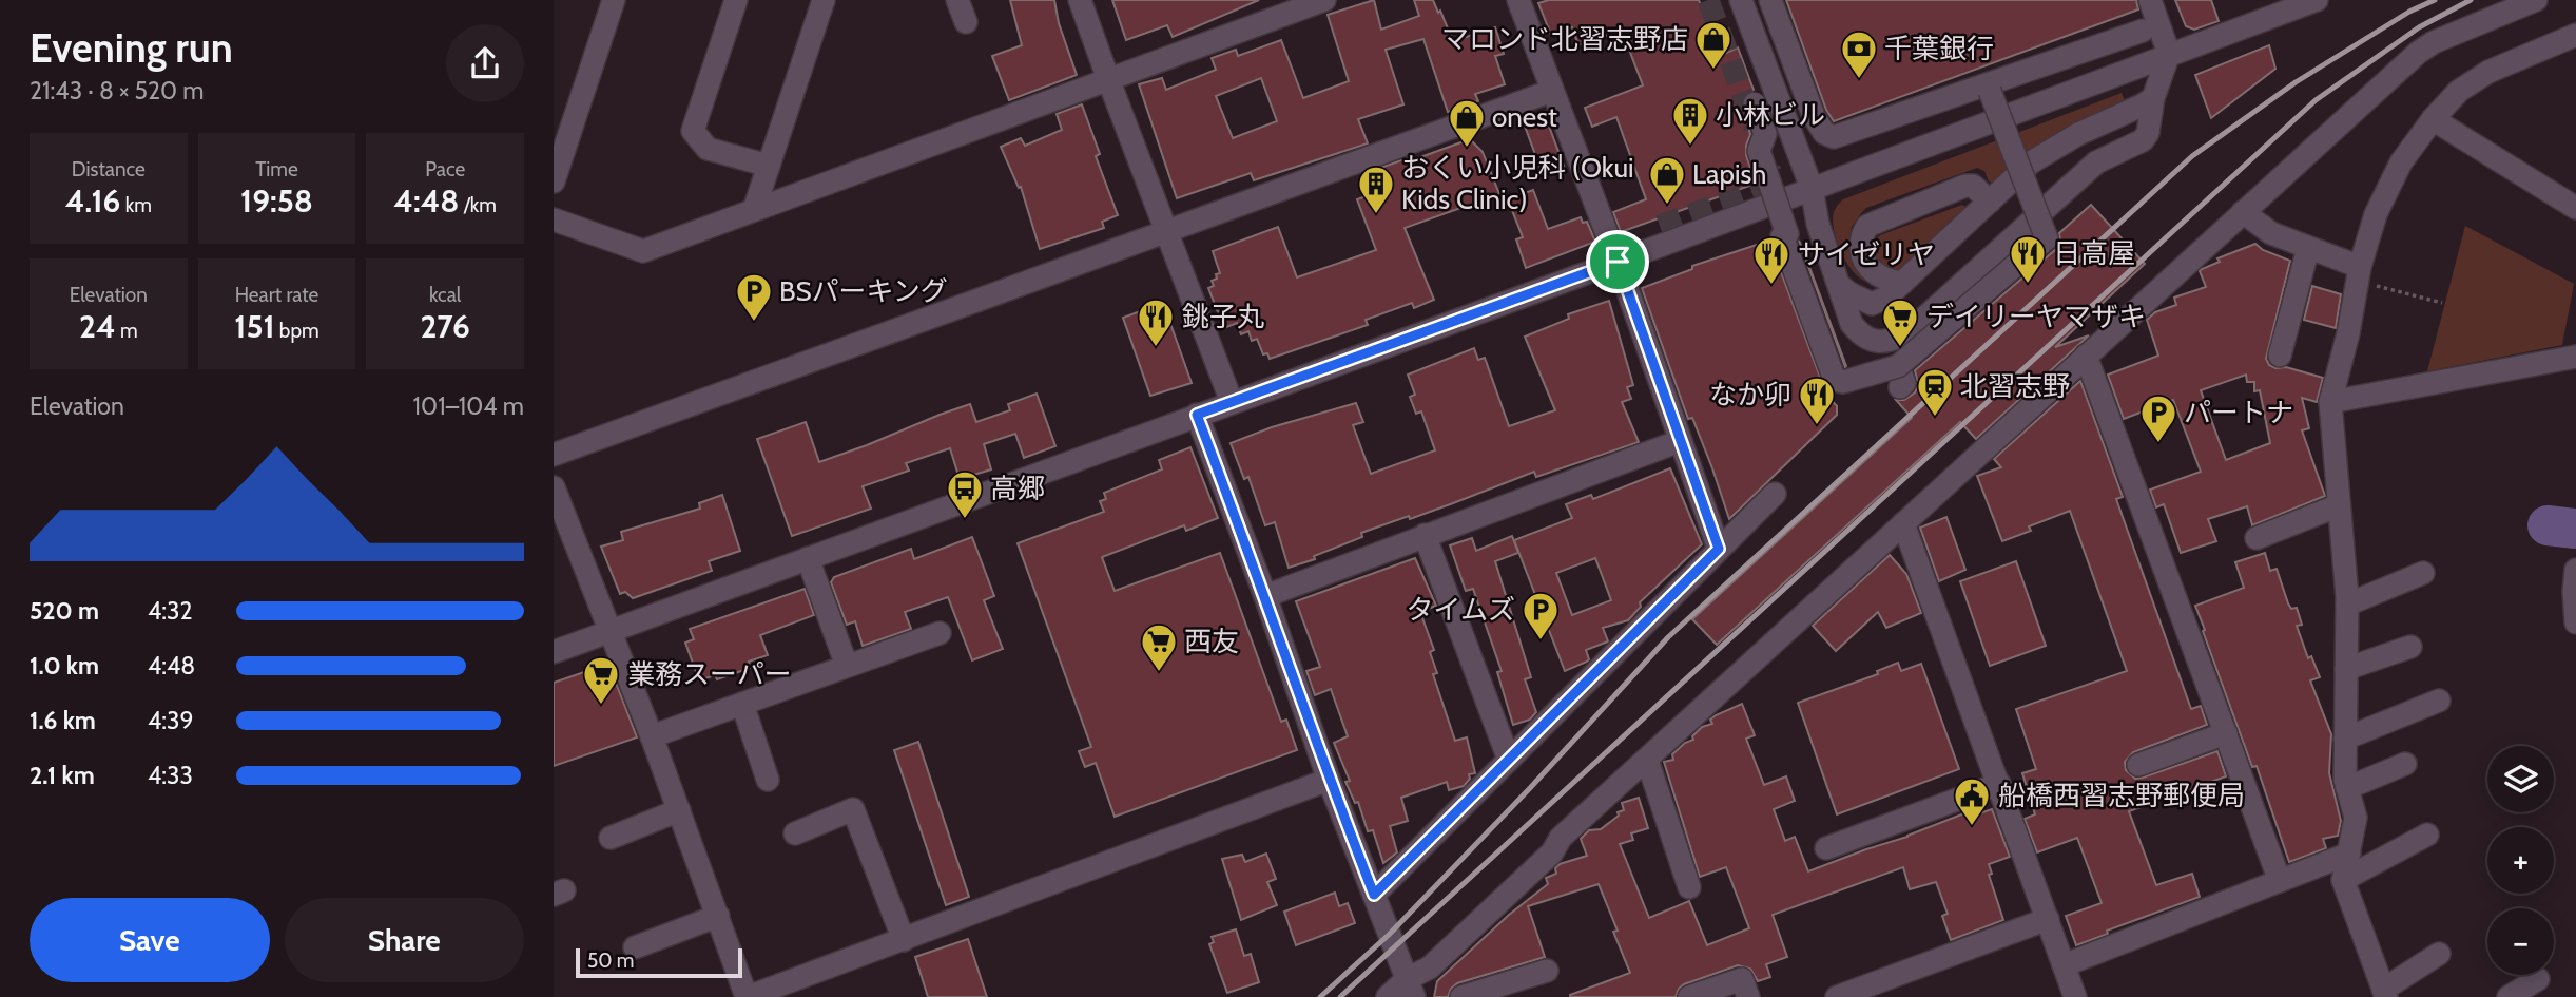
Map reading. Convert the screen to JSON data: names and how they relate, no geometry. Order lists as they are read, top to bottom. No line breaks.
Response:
{"places":{"shop":["マロンド北習志野店","onest","Lapish"],"bank":["千葉銀行"],"building":["小林ビル","おくい小児科 (Okui Kids Clinic)"],"restaurant":["日高屋","サイゼリヤ","銚子丸","なか卯"],"parking":["BSパーキング","パートナ","タイムズ"],"supermarket":["デイリーヤマザキ","西友","業務スーパー"],"station":["北習志野"],"bus stop":["高郷"],"public building":["船橋西習志野郵便局"]},"scale_bar":"50 m","page":{"heading":["Evening run","21:43 · 8 × 520 m"],"stats":[["Distance","4.16 km"],["Time","19:58"],["Pace","4:48 /km"],["Elevation","24 m"],["Heart rate","151 bpm"],["kcal","276"]],"chart":["Elevation","101–104 m"],"list":[{"name":"520 m","note":"4:32"},{"name":"1.0 km","note":"4:48"},{"name":"1.6 km","note":"4:39"},{"name":"2.1 km","note":"4:33"}],"map_buttons":["+","−"],"buttons":["Save","Share"],"scale":"50 m"}}
